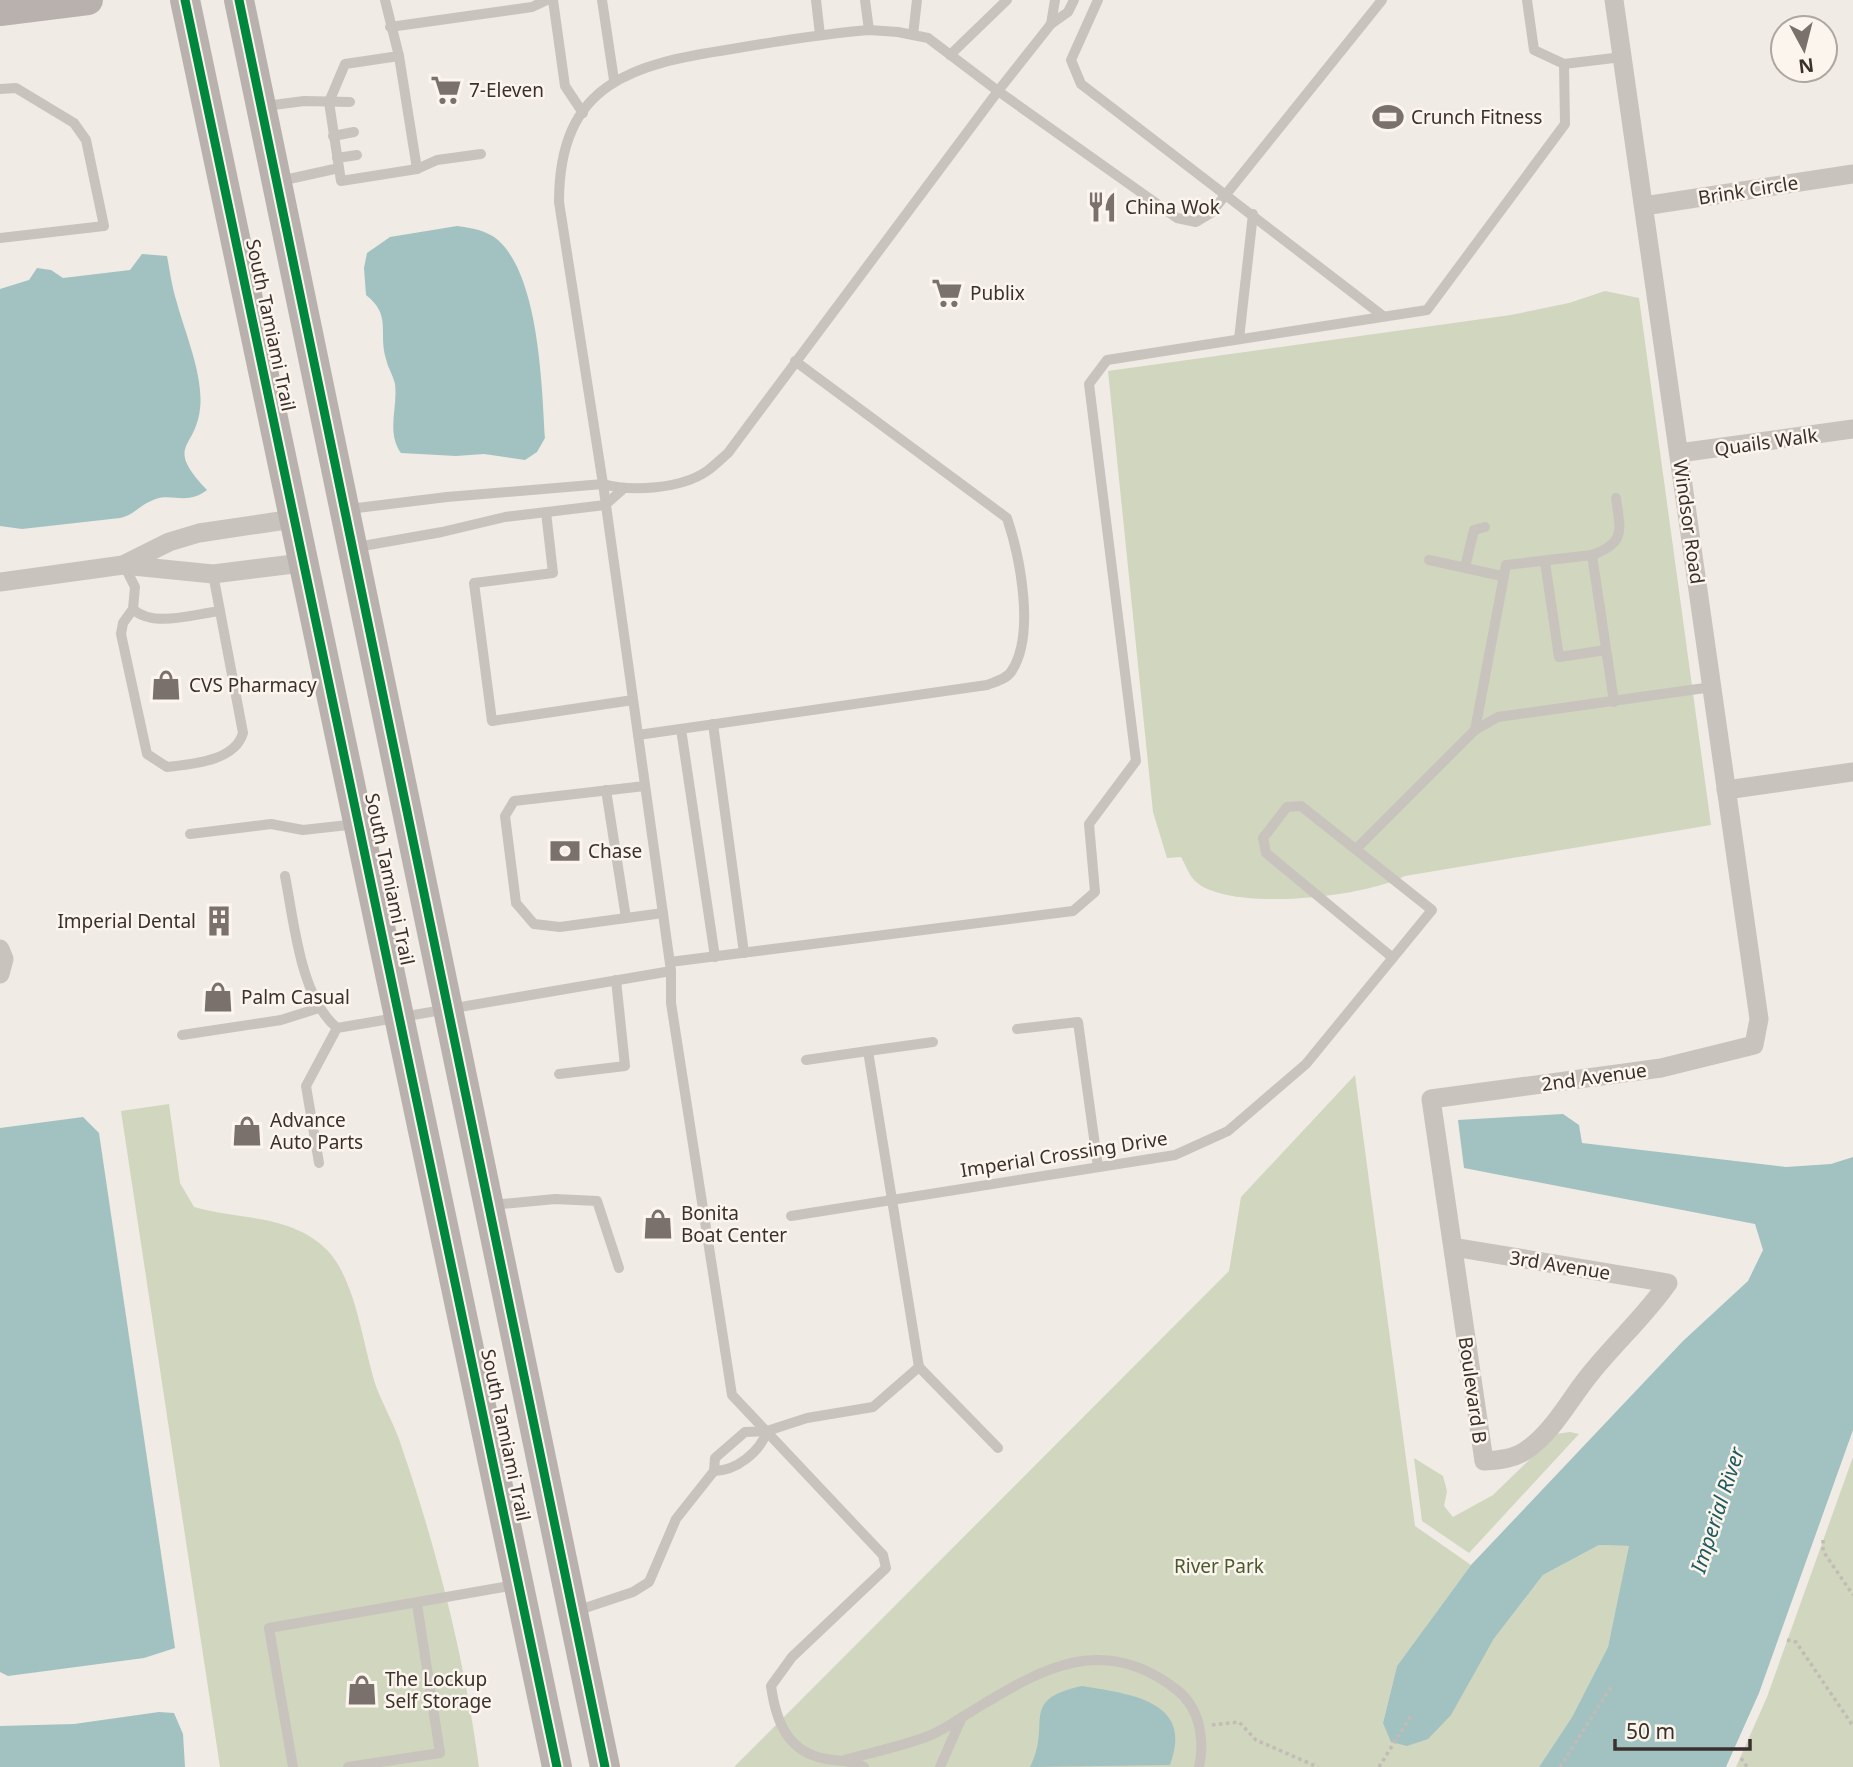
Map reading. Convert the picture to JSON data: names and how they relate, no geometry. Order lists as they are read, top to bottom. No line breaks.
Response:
{"streets":{"main road":["South Tamiami Trail"],"street":["Brink Circle","Quails Walk","Windsor Road","2nd Avenue","3rd Avenue","Boulevard B"],"lane":["Imperial Crossing Drive"]},"crossings":[["Brink Circle","Windsor Road"],["Quails Walk","Windsor Road"],["Windsor Road","2nd Avenue"],["2nd Avenue","Boulevard B"],["3rd Avenue","Boulevard B"]],"water":["Imperial River"],"parks":["River Park"],"places":{"supermarket":["7-Eleven","Publix"],"sports":["Crunch Fitness"],"restaurant":["China Wok"],"shop":["CVS Pharmacy","Palm Casual","Advance Auto Parts","Bonita Boat Center","The Lockup Self Storage"],"bank":["Chase"],"building":["Imperial Dental"]},"scale_bar":"50 m","north":"bottom"}
